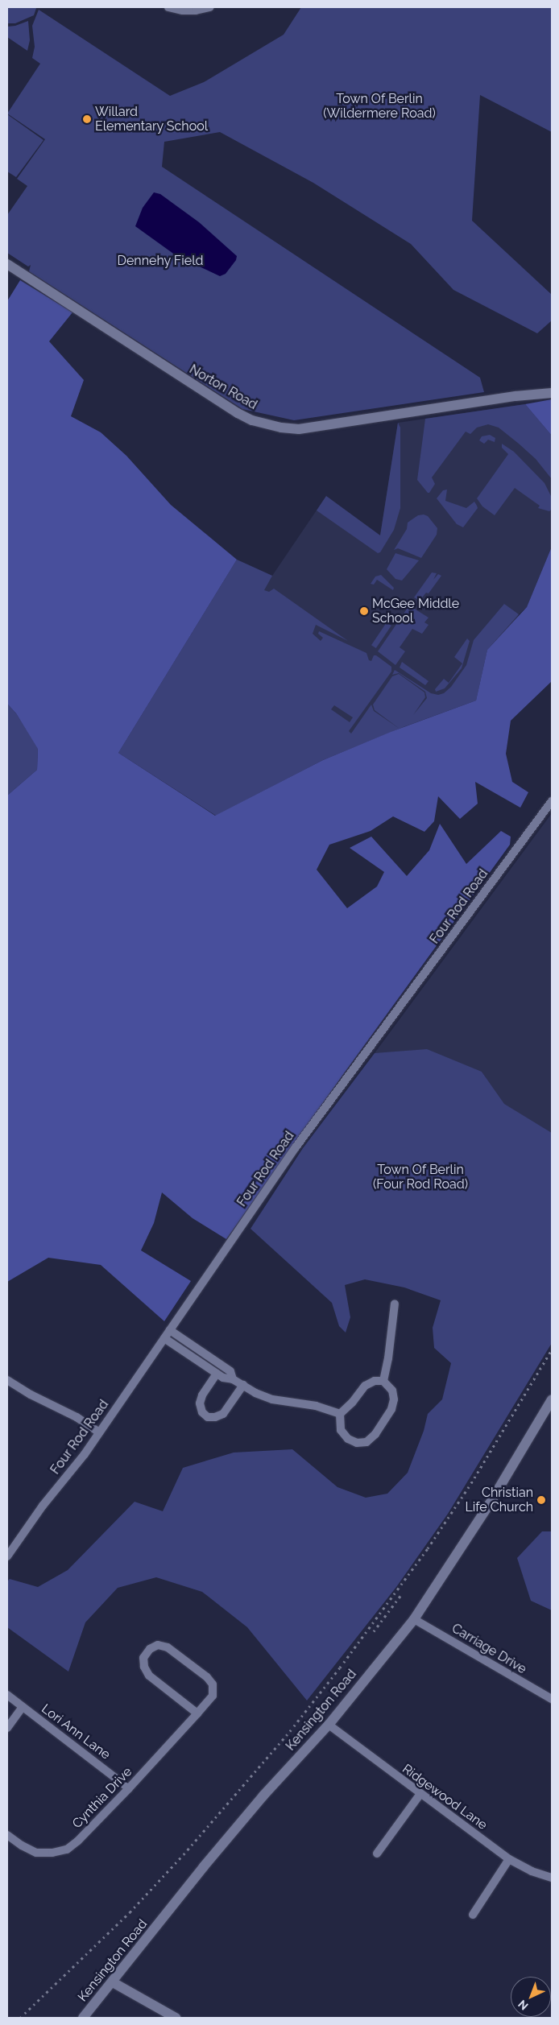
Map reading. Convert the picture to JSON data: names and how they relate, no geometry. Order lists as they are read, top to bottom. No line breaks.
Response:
{"streets":{"street":["Norton Road","Four Rod Road","Carriage Drive","Kensington Road","Lori Ann Lane","Ridgewood Lane","Cynthia Drive"]},"crossings":[["Carriage Drive","Kensington Road"],["Kensington Road","Ridgewood Lane"],["Lori Ann Lane","Cynthia Drive"]],"parks":["Town Of Berlin (Wildermere Road)","Dennehy Field","Town Of Berlin (Four Rod Road)"],"places":["Willard Elementary School","McGee Middle School","Christian Life Church"],"north":"bottom left"}
